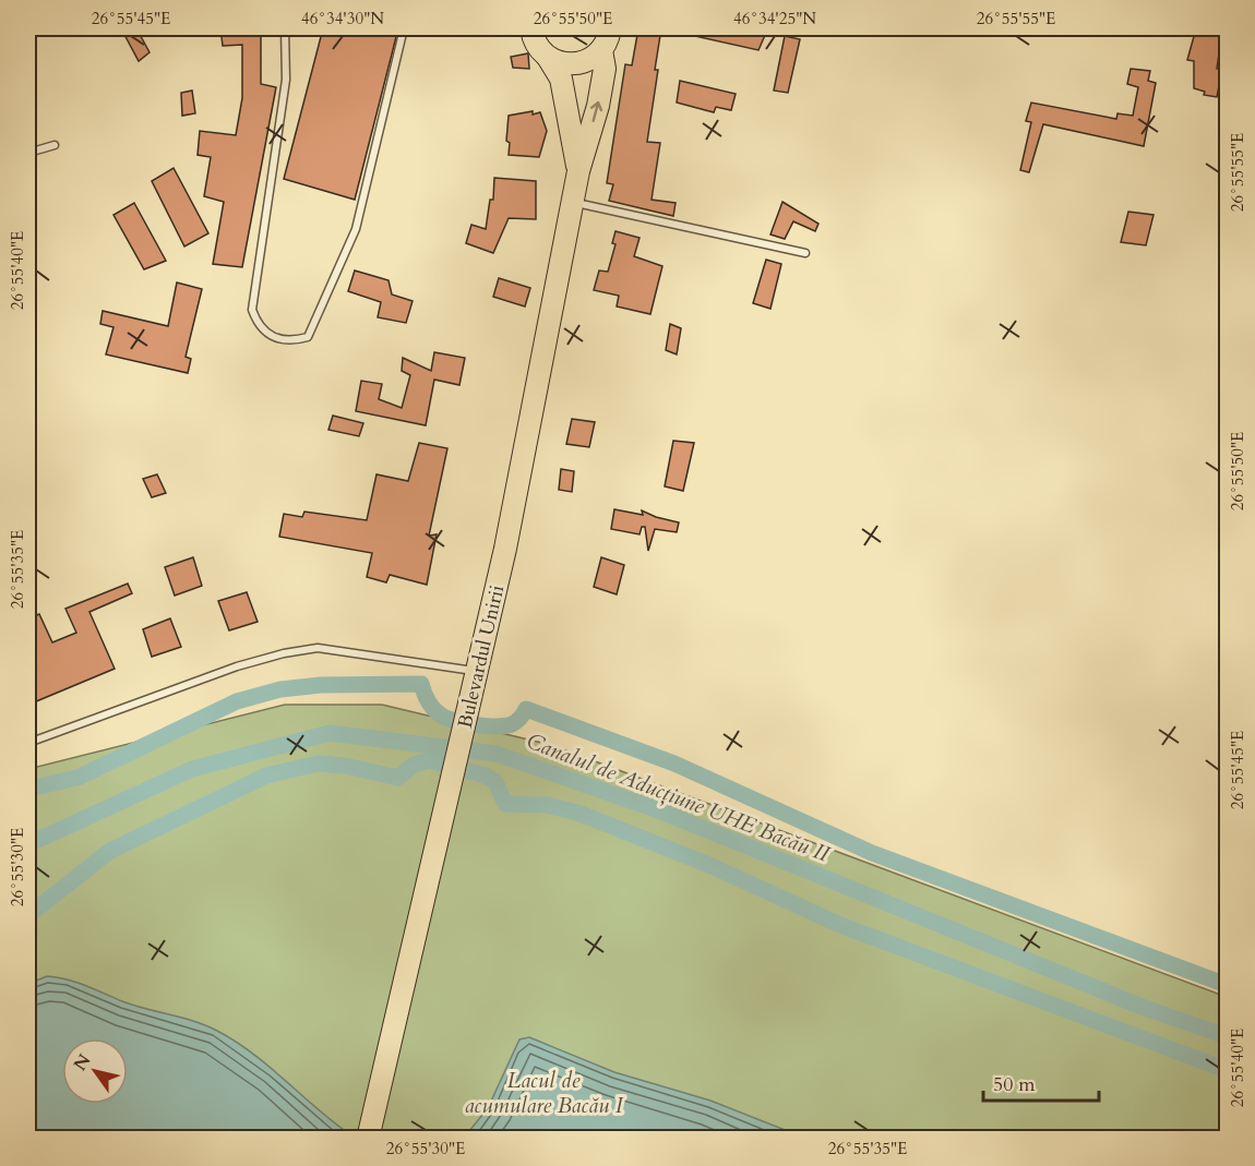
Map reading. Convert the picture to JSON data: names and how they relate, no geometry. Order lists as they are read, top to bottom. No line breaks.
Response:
{"streets":{"main road":["Bulevardul Unirii"]},"water":["Canalul de Aducțiune UHE Bacău II","Lacul de acumulare Bacău I"],"scale_bar":"50 m","north":"top left","coordinates":["26°55'45\"E","46°34'30\"N","26°55'50\"E","46°34'25\"N","26°55'55\"E","26°55'40\"E","26°55'35\"E","26°55'30\"E"]}
